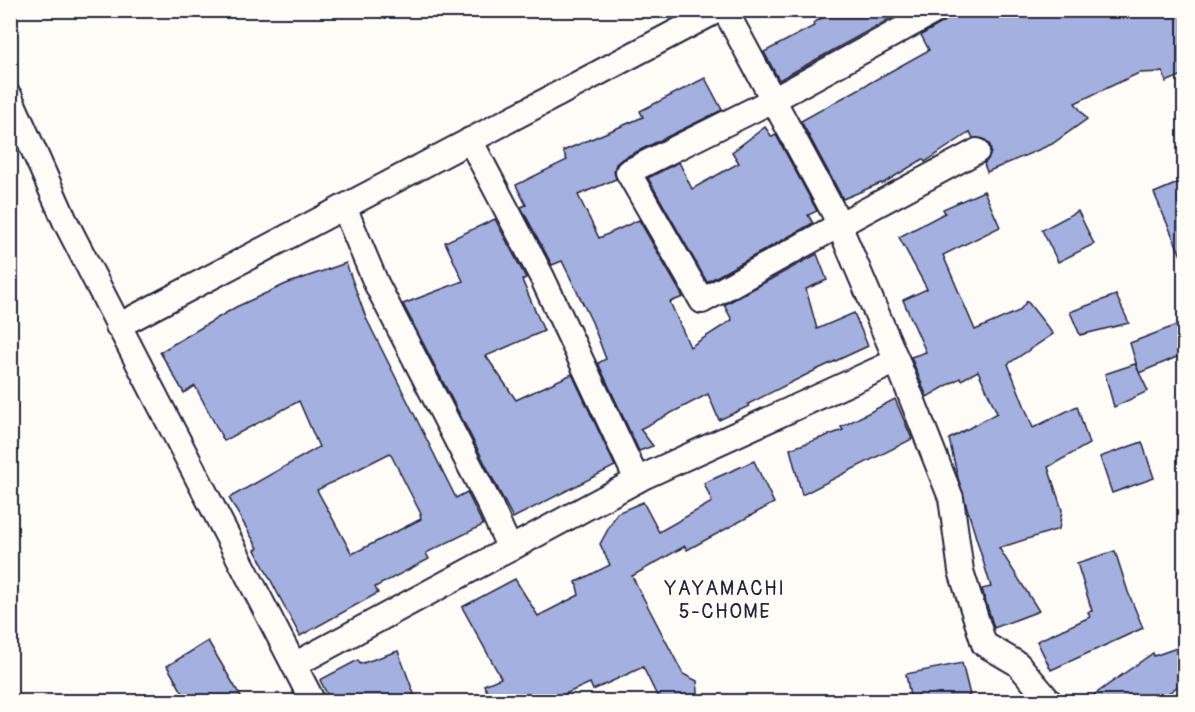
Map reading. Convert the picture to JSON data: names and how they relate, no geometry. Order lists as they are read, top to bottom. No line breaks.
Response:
{"districts":["YAYAMACHI 5-CHOME"]}
